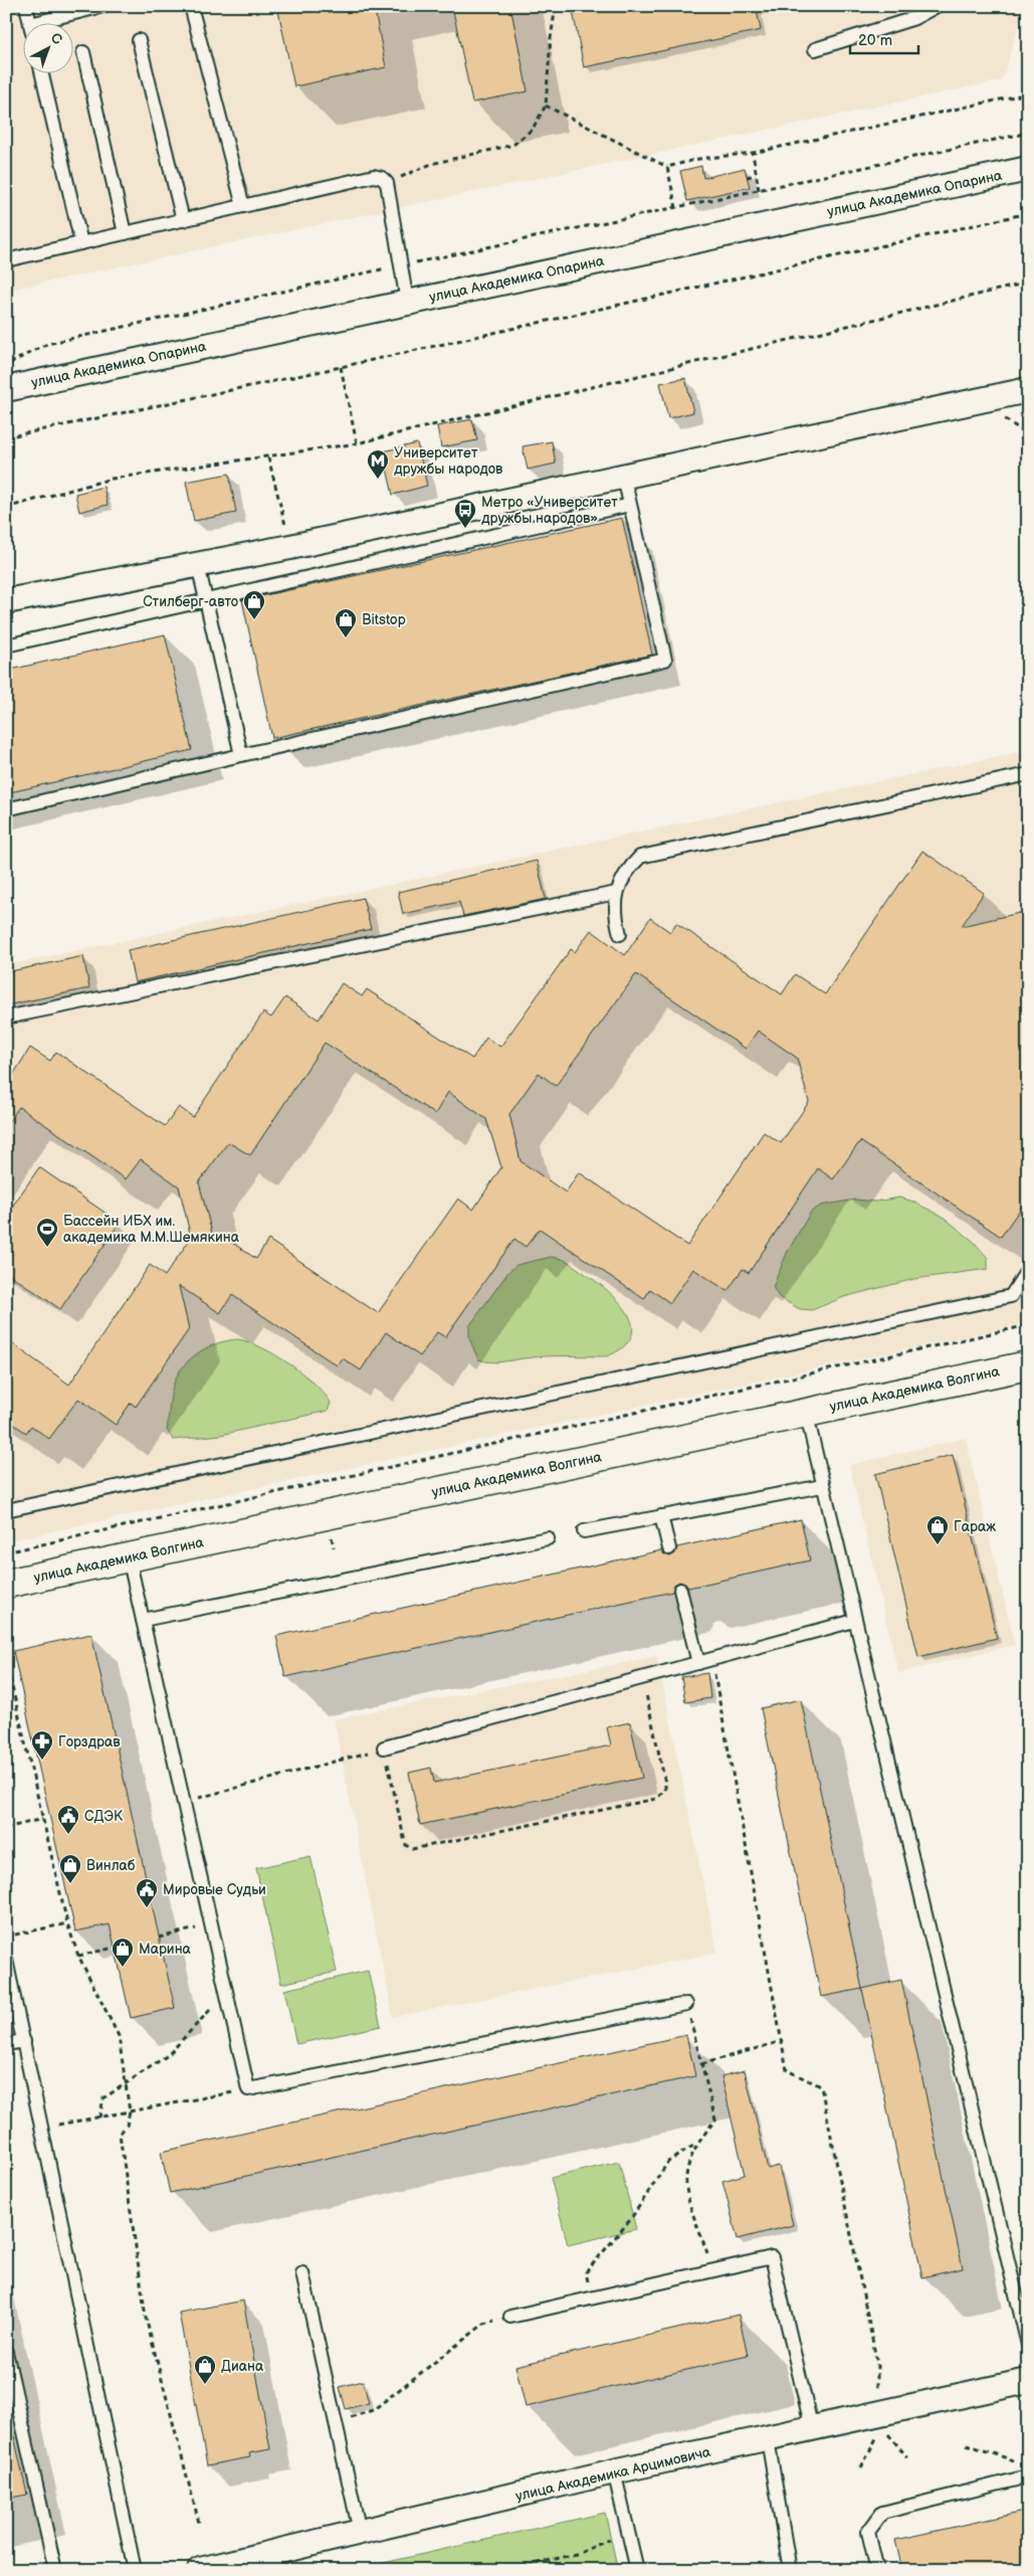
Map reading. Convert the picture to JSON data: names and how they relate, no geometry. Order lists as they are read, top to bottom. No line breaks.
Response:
{"streets":{"street":["улица Академика Опарина","улица Академика Волгина","улица Академика Арцимовича"]},"places":{"metro station":["Университет дружбы народов"],"bus stop":["Метро «Университет дружбы народов»"],"shop":["Стилберг-авто","Bitstop","Гараж","Винлаб","Марина","Диана"],"sports":["Бассейн ИБХ им. академика М.М.Шемякина"],"pharmacy":["Горздрав"],"public building":["СДЭК","Мировые Судьи"]},"scale_bar":"20 m","north":"top right"}
